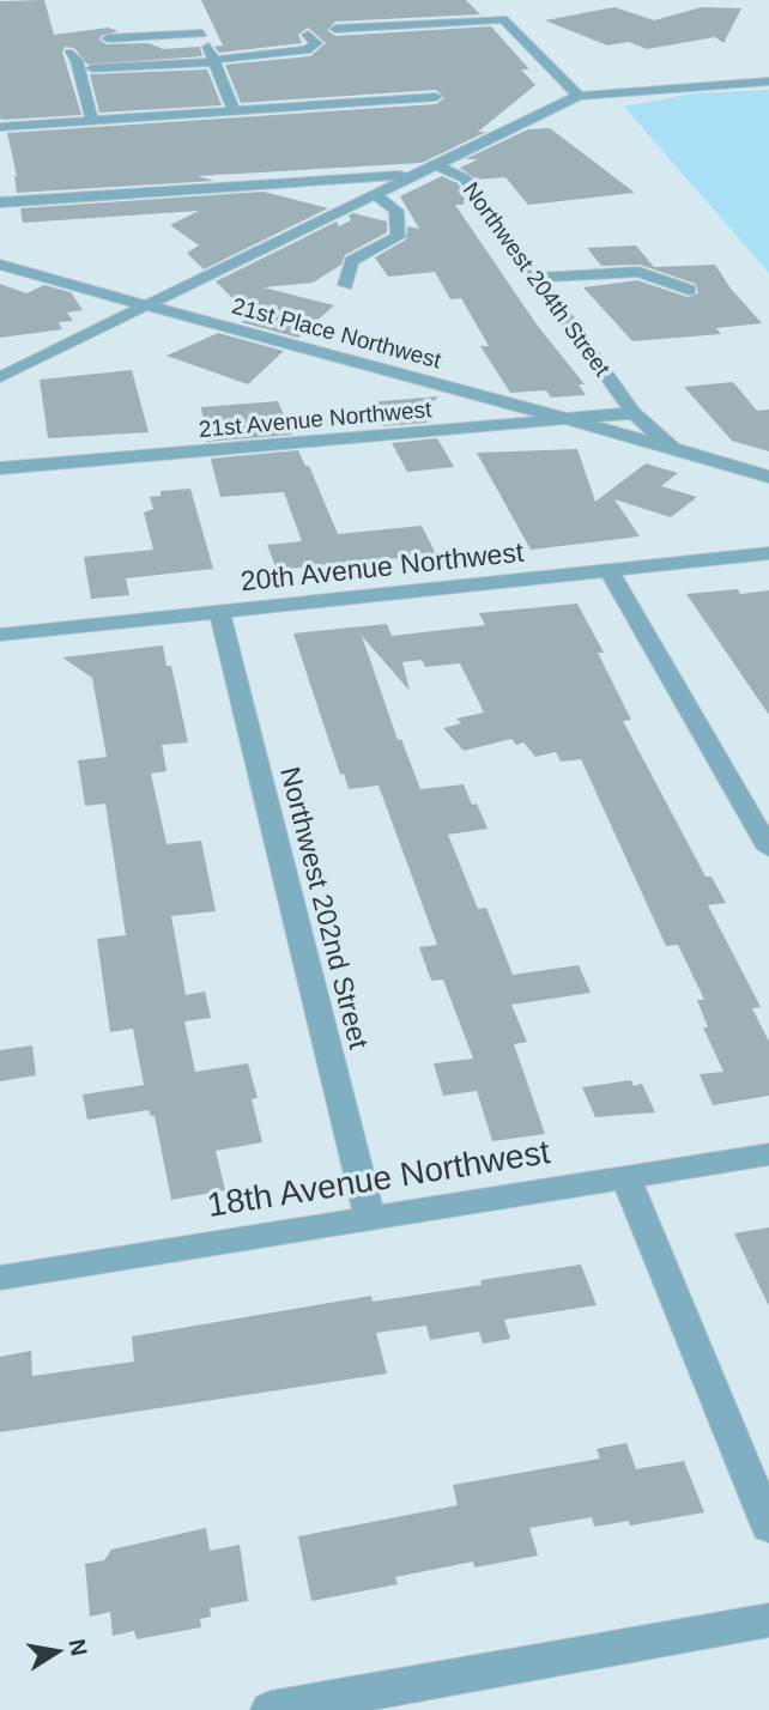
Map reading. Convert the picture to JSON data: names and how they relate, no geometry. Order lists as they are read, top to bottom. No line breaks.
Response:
{"streets":{"street":["Northwest 204th Street","21st Place Northwest","21st Avenue Northwest","20th Avenue Northwest","Northwest 202nd Street","18th Avenue Northwest"]},"crossings":[["Northwest 204th Street","21st Place Northwest"],["Northwest 204th Street","21st Avenue Northwest"],["21st Place Northwest","21st Avenue Northwest"],["20th Avenue Northwest","Northwest 202nd Street"],["Northwest 202nd Street","18th Avenue Northwest"]],"north":"right"}
